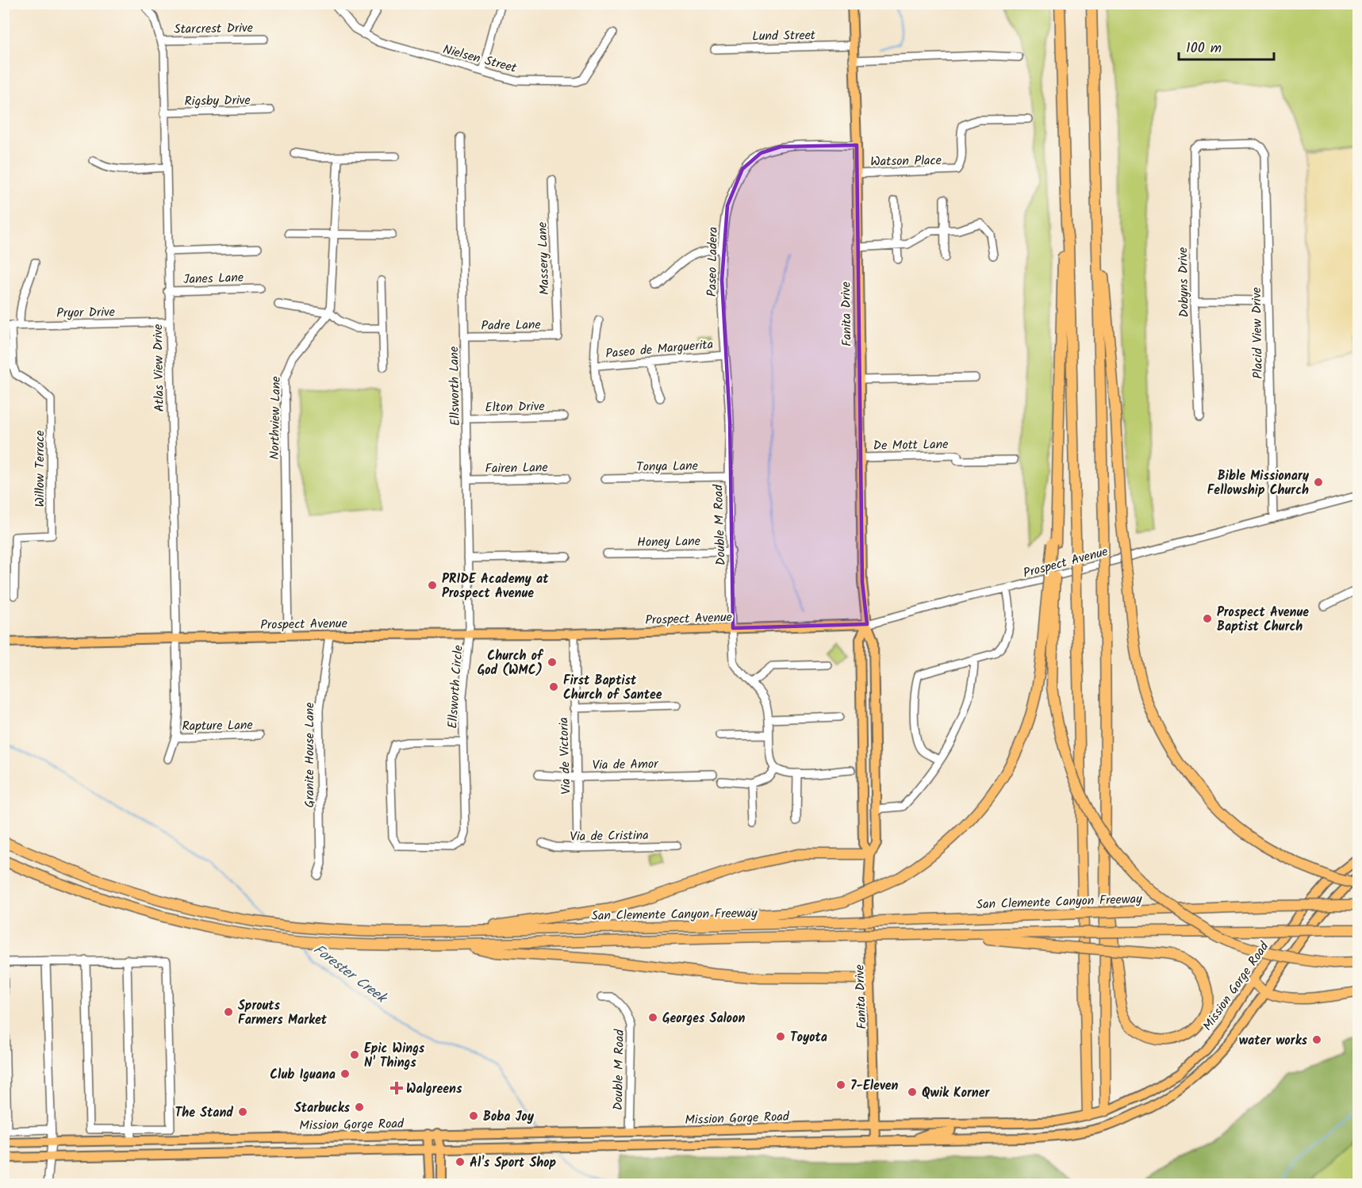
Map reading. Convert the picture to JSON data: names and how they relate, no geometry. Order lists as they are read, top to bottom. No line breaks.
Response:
{"streets":{"highway":["San Clemente Canyon Freeway"],"main road":["Fanita Drive","Prospect Avenue","Mission Gorge Road"],"street":["Starcrest Drive","Lund Street","Nielsen Street","Rigsby Drive","Watson Place","Massery Lane","Paseo Ladera","Janes Lane","Dobyns Drive","Pryor Drive","Padre Lane","Placid View Drive","Paseo de Marguerita","Atlas View Drive","Ellsworth Lane","Elton Drive","Northview Lane","De Mott Lane","Tonya Lane","Fairen Lane","Willow Terrace","Double M Road","Honey Lane","Ellsworth Circle","Rapture Lane","Granite House Lane","Via de Victoria","Via de Amor","Via de Cristina"]},"crossings":[["Starcrest Drive","Atlas View Drive"],["Lund Street","Fanita Drive"],["Rigsby Drive","Atlas View Drive"],["Watson Place","Fanita Drive"],["Massery Lane","Padre Lane"],["Paseo Ladera","Fanita Drive"],["Paseo Ladera","Paseo de Marguerita"],["Paseo Ladera","Double M Road"],["Janes Lane","Atlas View Drive"],["Dobyns Drive","Placid View Drive"],["Pryor Drive","Atlas View Drive"],["Pryor Drive","Willow Terrace"],["Fanita Drive","De Mott Lane"],["Fanita Drive","Prospect Avenue"],["Fanita Drive","Mission Gorge Road"],["Padre Lane","Ellsworth Lane"],["Placid View Drive","Prospect Avenue"],["Atlas View Drive","Prospect Avenue"],["Atlas View Drive","Rapture Lane"],["Ellsworth Lane","Elton Drive"],["Ellsworth Lane","Fairen Lane"],["Ellsworth Lane","Prospect Avenue"],["Ellsworth Lane","Ellsworth Circle"],["Northview Lane","Prospect Avenue"],["Tonya Lane","Double M Road"],["Double M Road","Honey Lane"],["Double M Road","Prospect Avenue"],["Double M Road","Mission Gorge Road"],["Prospect Avenue","Ellsworth Circle"],["Prospect Avenue","Granite House Lane"],["Prospect Avenue","Via de Victoria"],["Via de Victoria","Via de Amor"],["Via de Victoria","Via de Cristina"]],"water":["Forester Creek"],"places":{"other":["Bible Missionary Fellowship Church","PRIDE Academy at Prospect Avenue","Prospect Avenue Baptist Church","Church of God (WMC)","First Baptist Church of Santee","Sprouts Farmers Market","Georges Saloon","Toyota","water works","Epic Wings N' Things","Club Iguana","7-Eleven","Qwik Korner","Starbucks","The Stand","Boba Joy","Al's Sport Shop"],"health":["Walgreens"]},"scale_bar":"100 m"}
